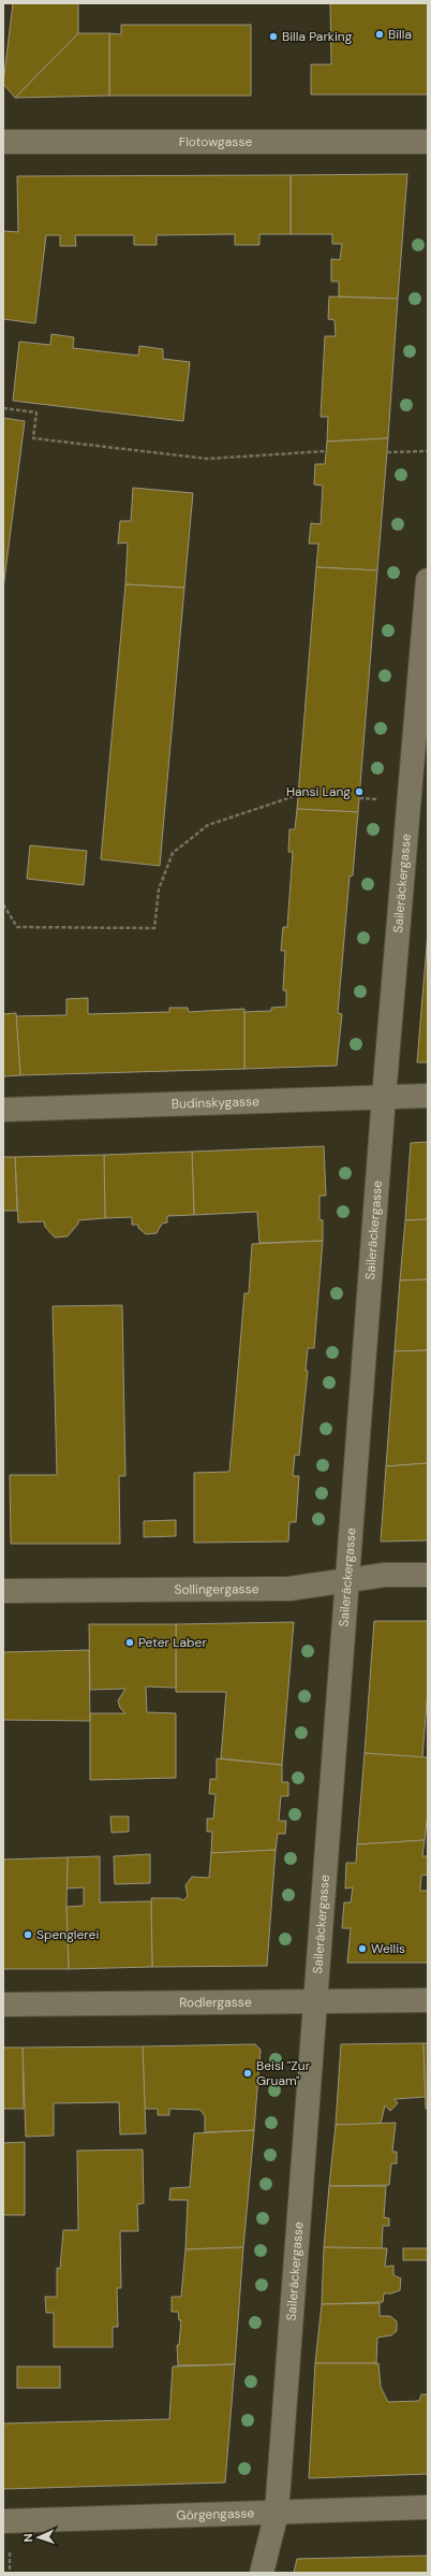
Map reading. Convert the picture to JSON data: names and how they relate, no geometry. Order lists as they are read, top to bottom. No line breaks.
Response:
{"streets":{"street":["Flotowgasse","Saileräckergasse","Budinskygasse","Sollingergasse","Rodlergasse","Görgengasse"]},"crossings":[["Saileräckergasse","Budinskygasse"],["Saileräckergasse","Sollingergasse"],["Saileräckergasse","Rodlergasse"],["Saileräckergasse","Görgengasse"]],"places":["Billa","Billa Parking","Hansi Lang","Peter Laber","Spenglerei","Wellis","Beisl \"Zur Gruam\""],"north":"left"}
